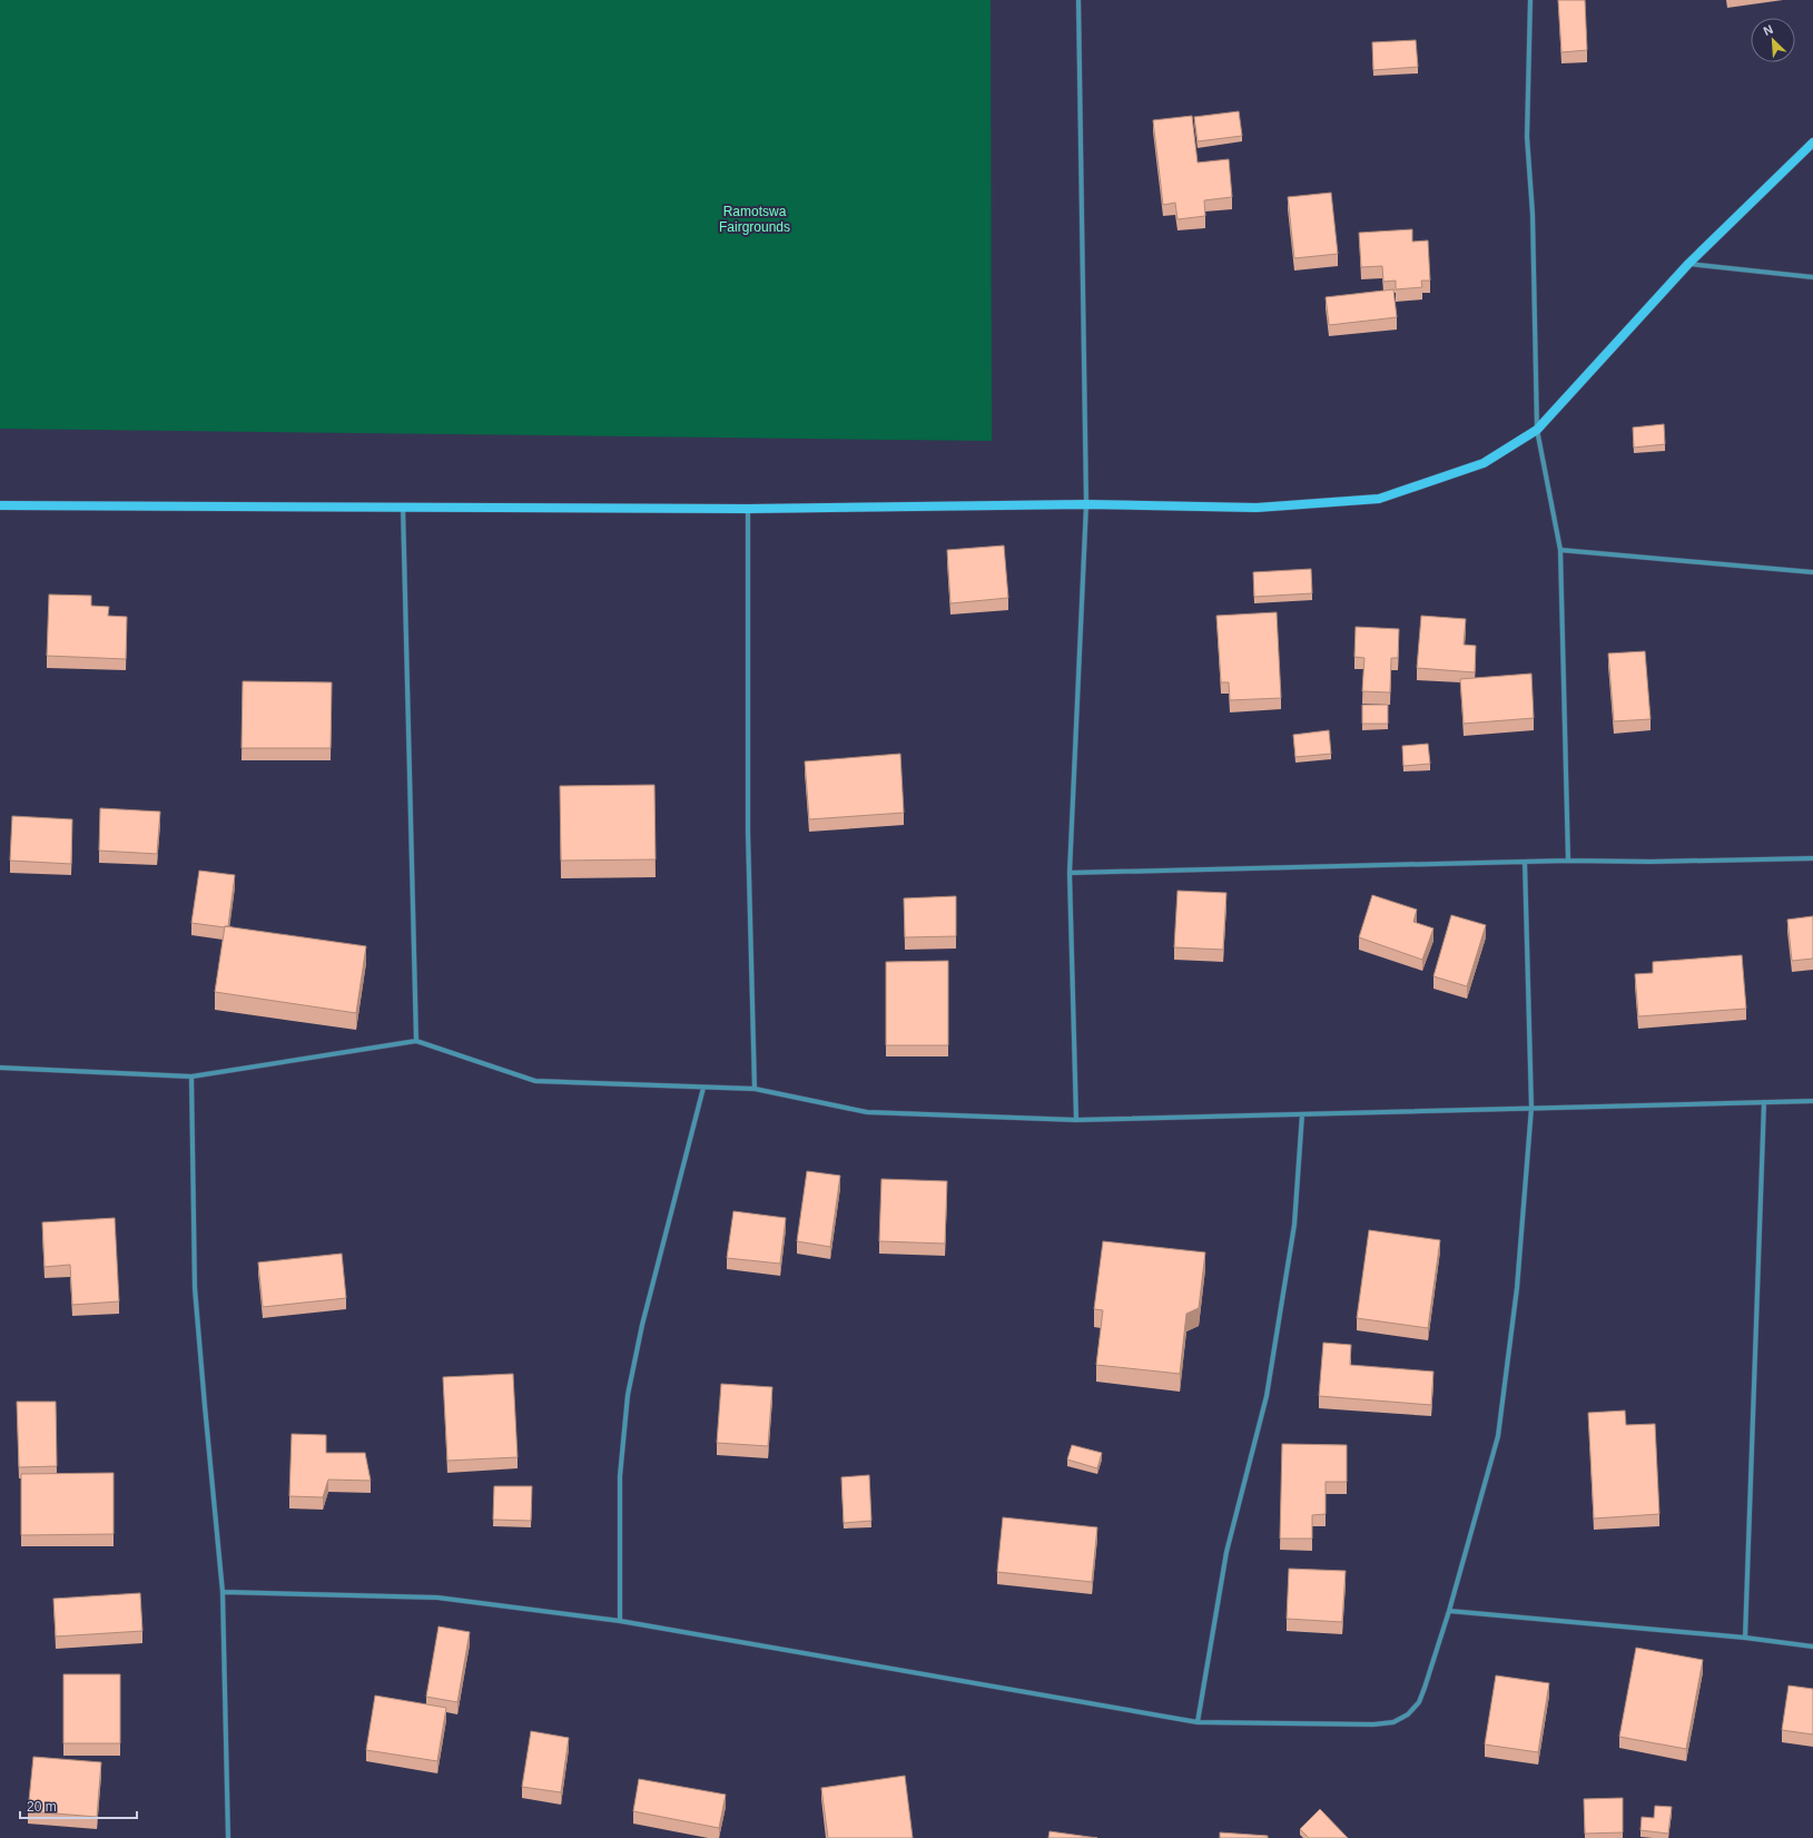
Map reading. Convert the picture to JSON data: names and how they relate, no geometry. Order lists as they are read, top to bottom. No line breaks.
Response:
{"parks":["Ramotswa Fairgrounds"],"scale_bar":"20 m","north":"top left"}
